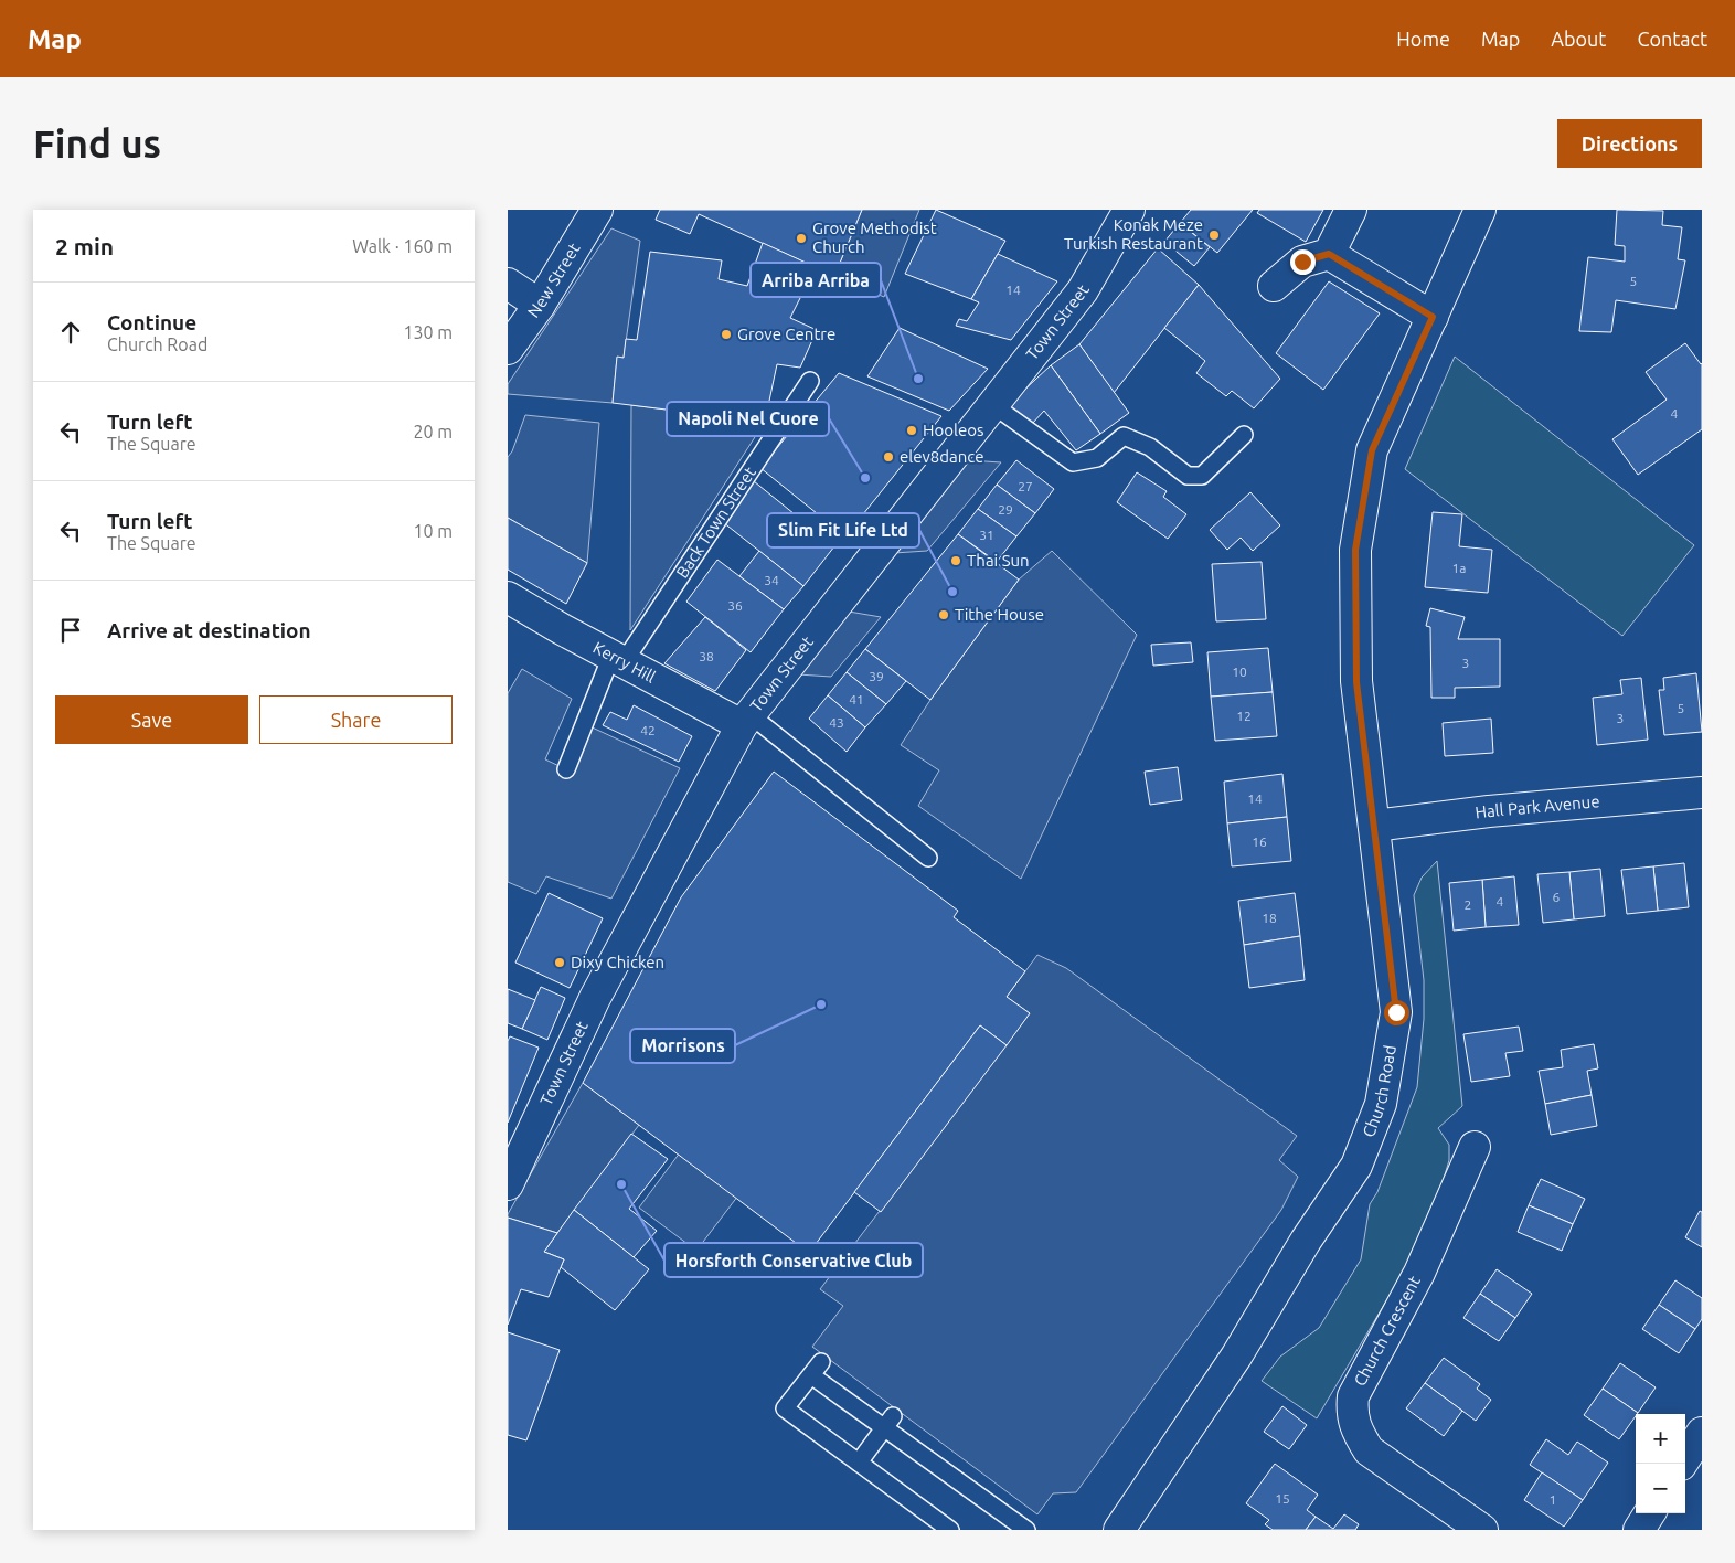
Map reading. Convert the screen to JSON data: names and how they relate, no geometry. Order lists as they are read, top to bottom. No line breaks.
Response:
{"streets":{"street":["New Street","Town Street","Kerry Hill","Hall Park Avenue","Church Road","Church Crescent"],"lane":["Back Town Street"]},"crossings":[["Town Street","Kerry Hill"],["Back Town Street","Kerry Hill"],["Hall Park Avenue","Church Road"]],"places":["Konak Meze Turkish Restaurant","Grove Methodist Church","Grove Centre","Arriba Arriba","Hooleos","elev8dance","Napoli Nel Cuore","Thai Sun","Slim Fit Life Ltd","Tithe House","Dixy Chicken","Morrisons","Horsforth Conservative Club"],"house_numbers":["5","14","4","27","29","31","1a","34","36","38","3","10","39","41","5","12","3","43","42","14","16","6","4","2","18","15","1"],"page":{"header":"Map","nav":["Home","Map","About","Contact"],"buttons":["Directions",["Save","Share"]],"title":"Find us","heading":["2 min","Walk · 160 m"],"list":[["Continue","Church Road","130 m"],["Turn left","The Square","20 m"],["Turn left","The Square","10 m"],"Arrive at destination"],"map_buttons":["+","−"]}}
